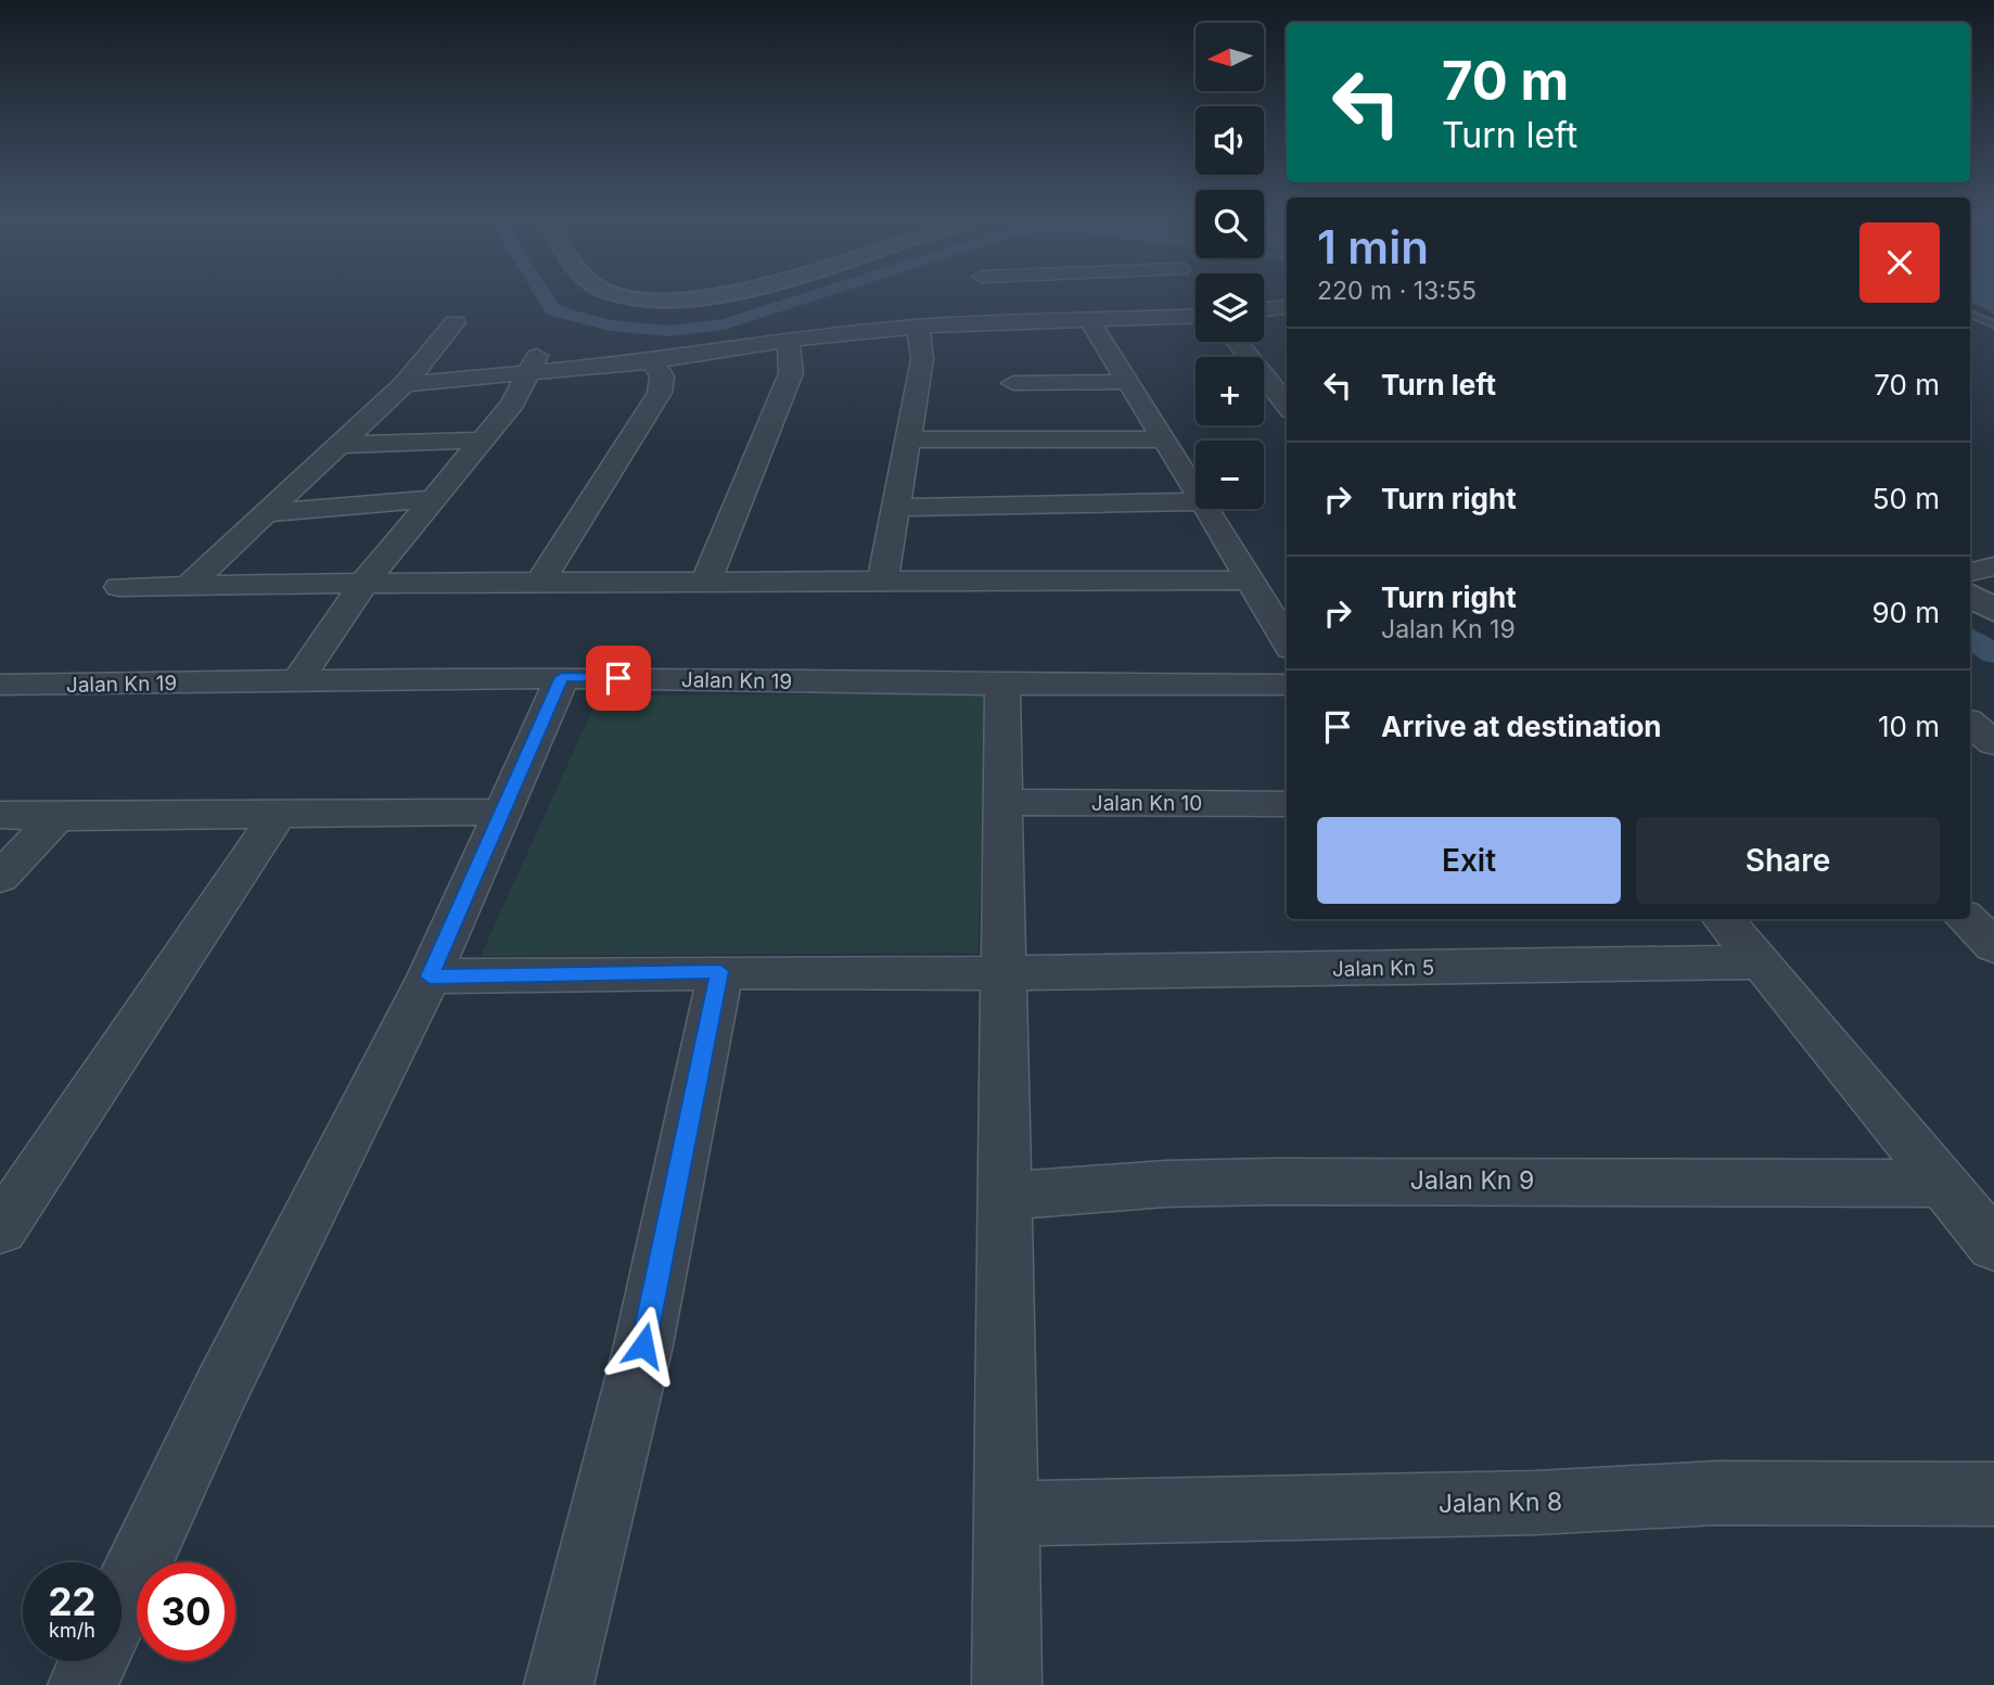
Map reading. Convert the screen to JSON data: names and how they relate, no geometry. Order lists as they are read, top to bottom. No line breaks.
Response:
{"streets":{"street":["Jalan Kn 19","Jalan Kn 10","Jalan Kn 5","Jalan Kn 9","Jalan Kn 8"]},"north":"left","page":{"map_buttons":["+","−"],"turn":["70 m","Turn left"],"heading":["1 min","220 m · 13:55"],"list":[{"name":"Turn left","value":"70 m"},{"name":"Turn right","value":"50 m"},{"name":"Turn right","note":"Jalan Kn 19","value":"90 m"},{"name":"Arrive at destination","value":"10 m"}],"buttons":["Exit","Share"],"speed":"22 km/h","limit":"30"}}
